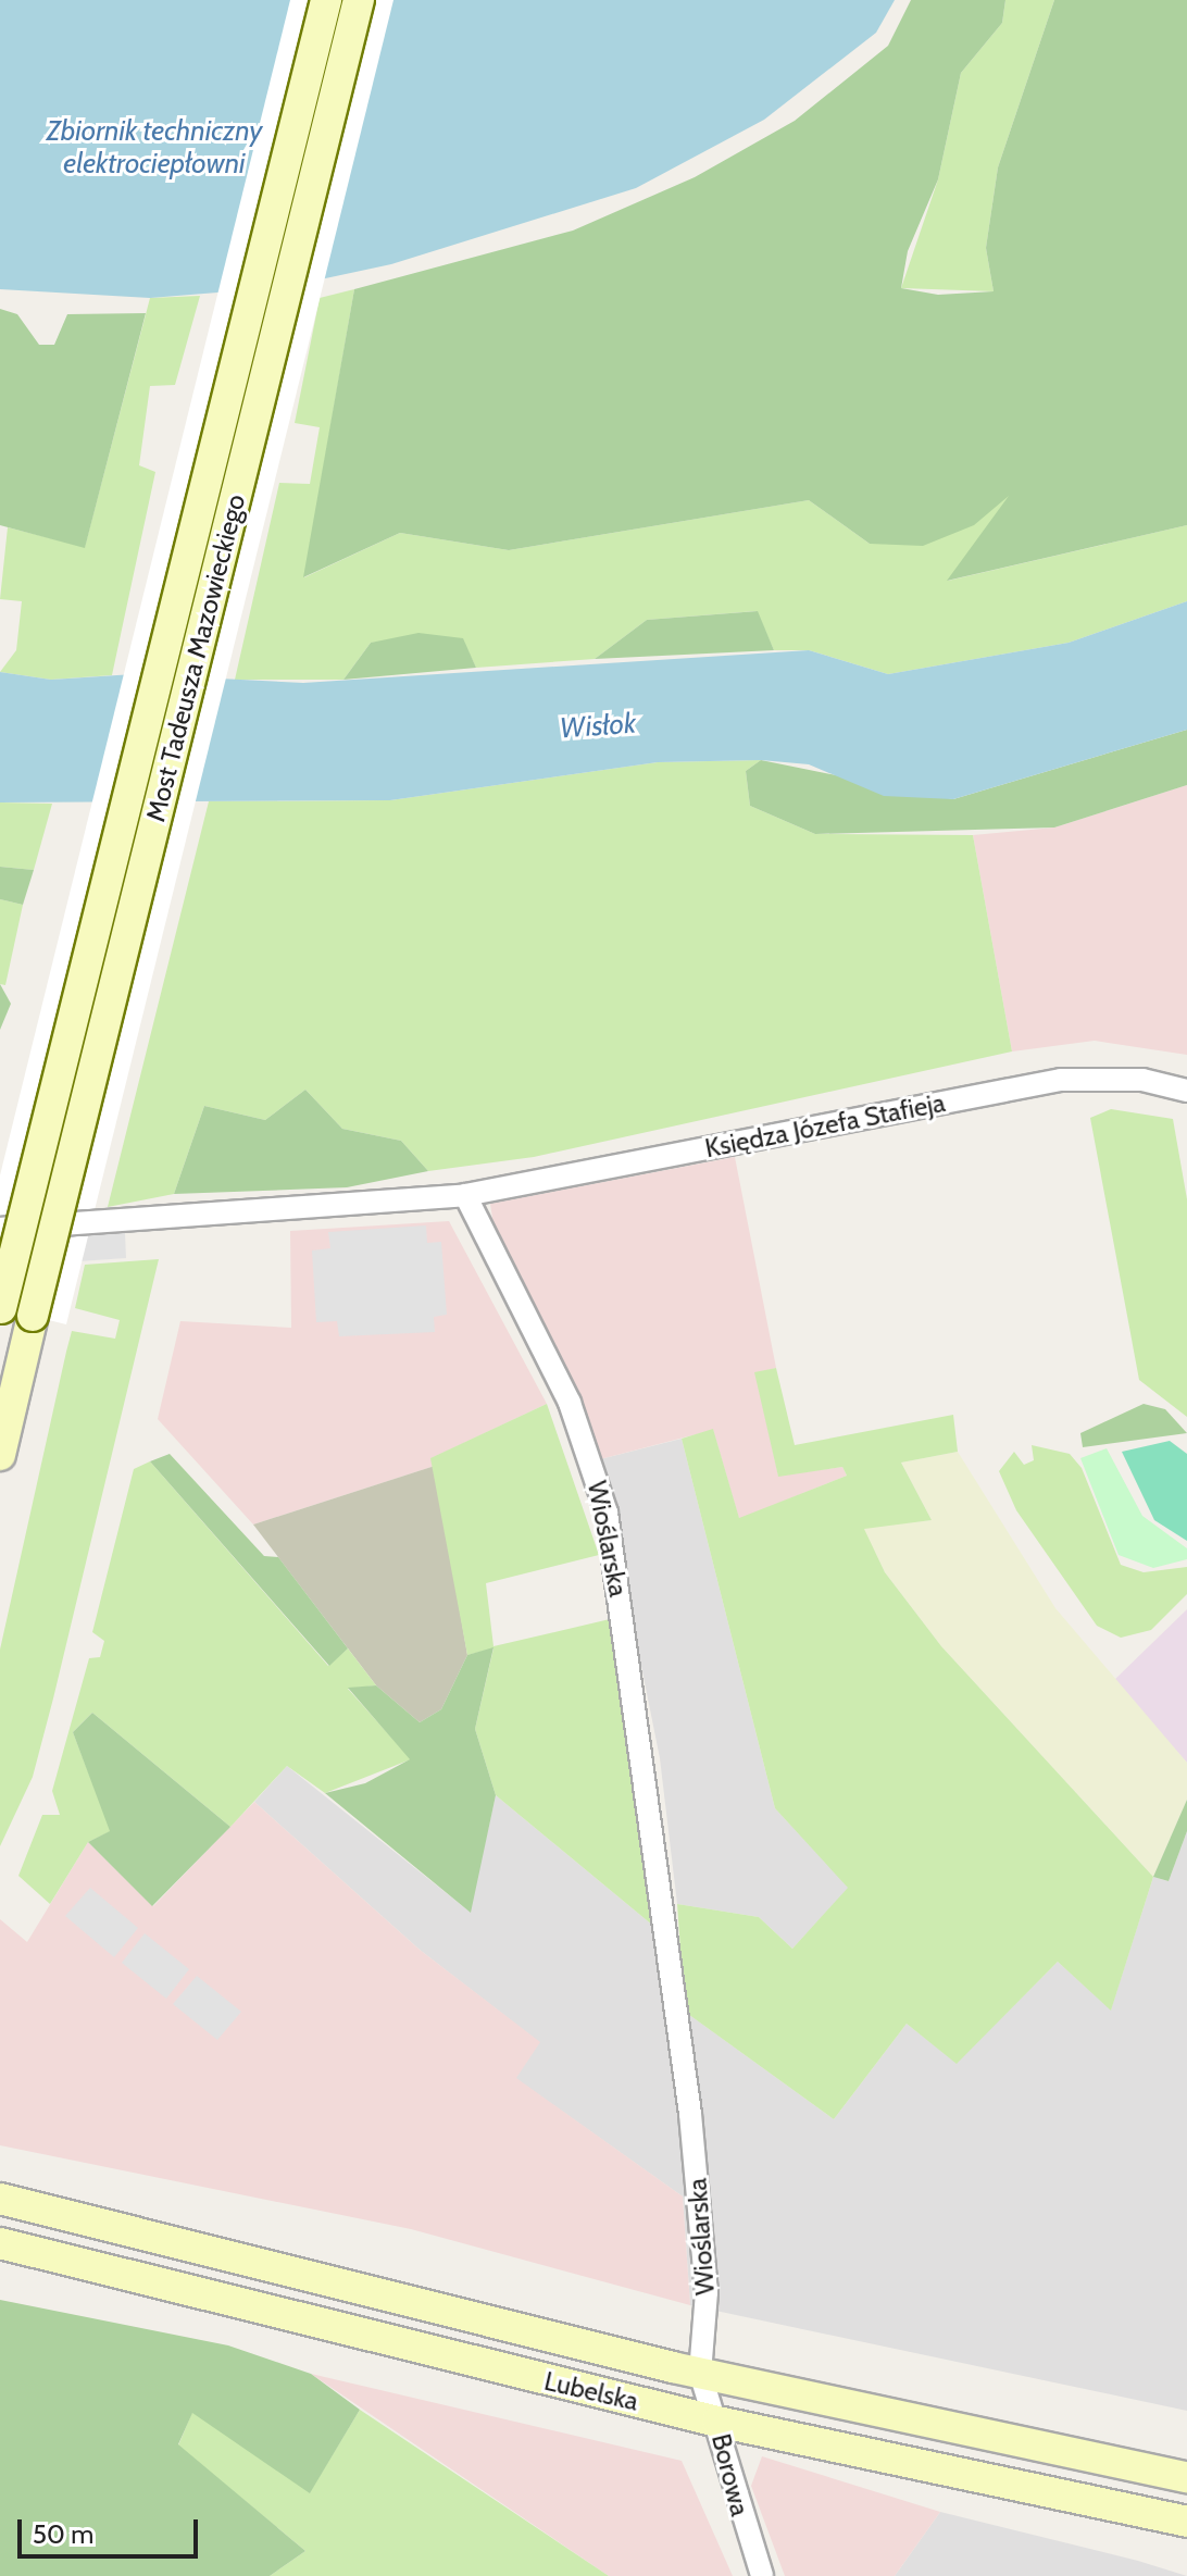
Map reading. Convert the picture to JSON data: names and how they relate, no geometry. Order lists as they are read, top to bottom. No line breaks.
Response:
{"streets":{"main road":["Most Tadeusza Mazowieckiego","Lubelska"],"street":["Księdza Józefa Stafieja","Wioślarska","Borowa"]},"crossings":[["Księdza Józefa Stafieja","Wioślarska"],["Wioślarska","Lubelska"],["Wioślarska","Borowa"],["Lubelska","Borowa"]],"water":["Zbiornik techniczny elektrociepłowni","Wisłok"],"scale_bar":"50 m"}
